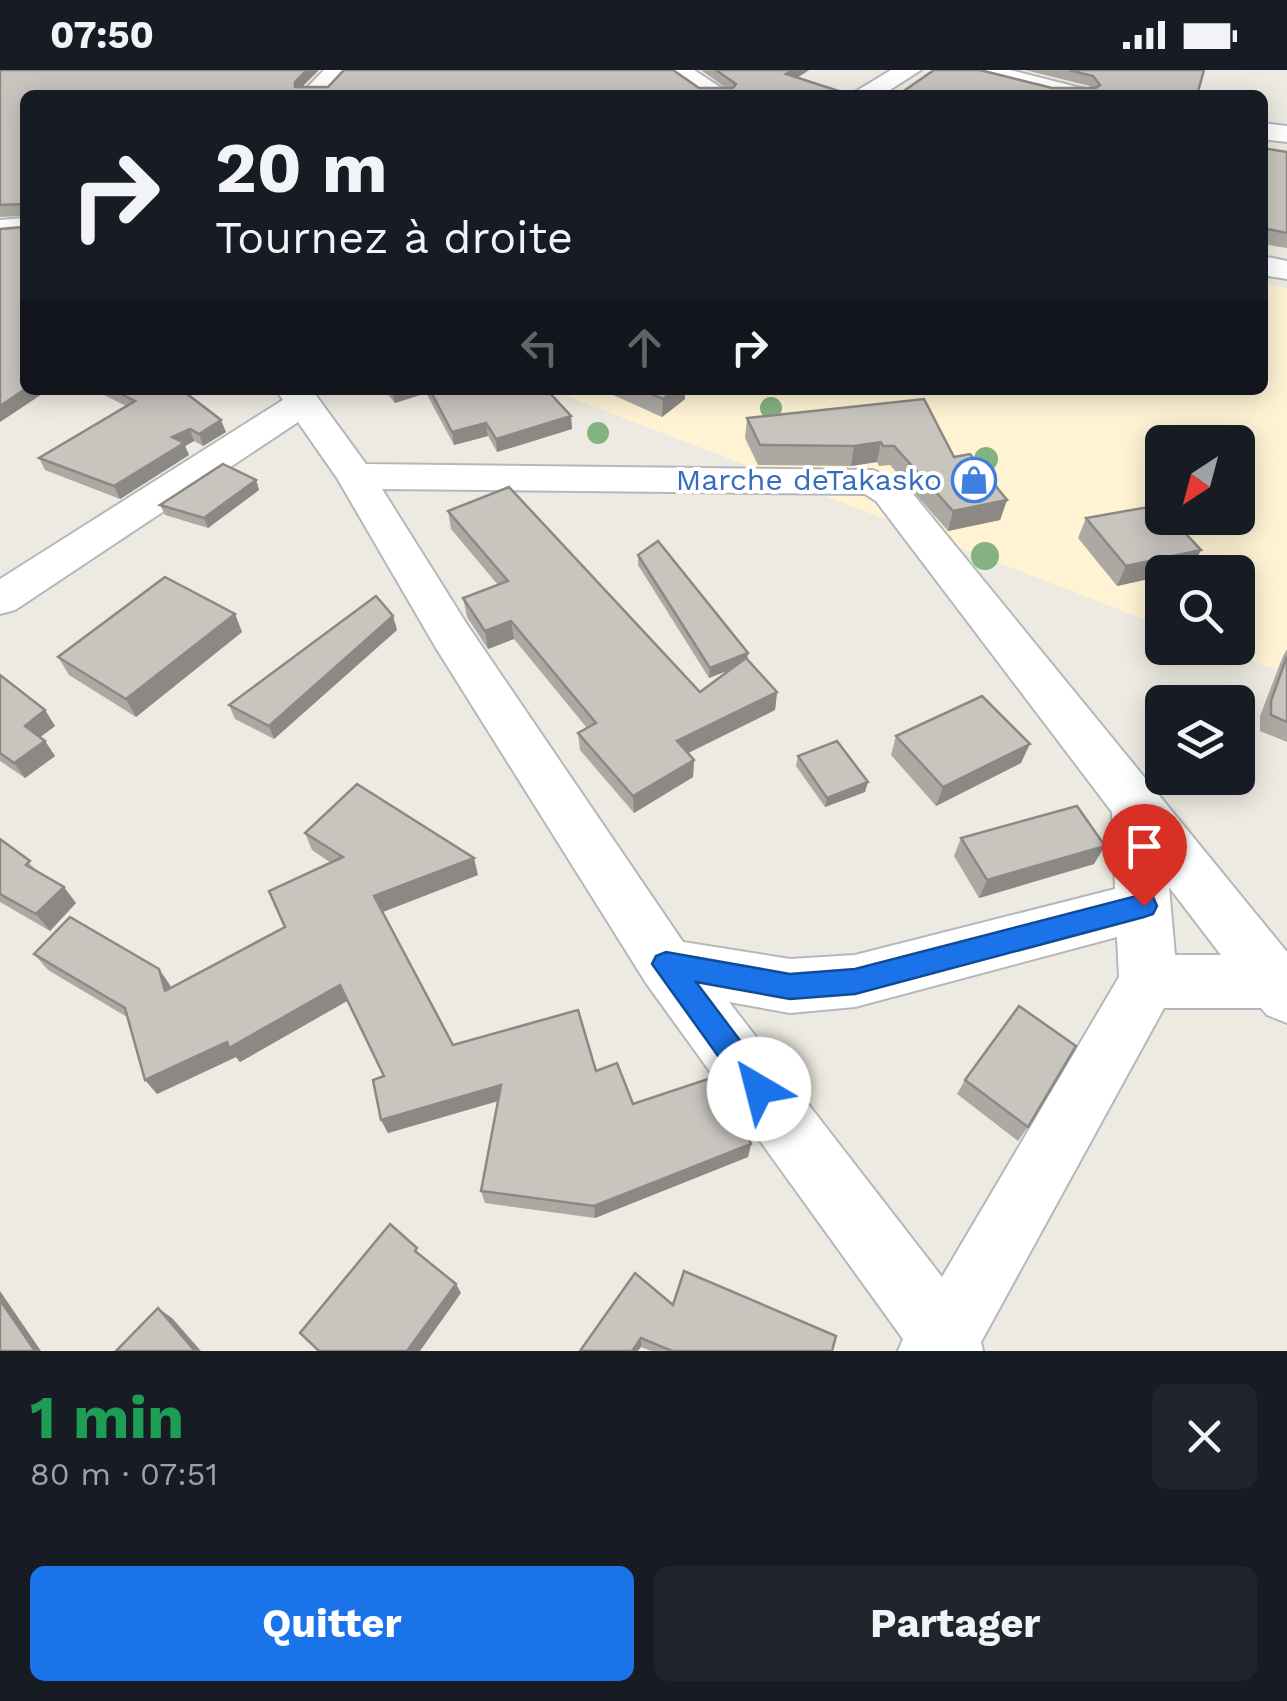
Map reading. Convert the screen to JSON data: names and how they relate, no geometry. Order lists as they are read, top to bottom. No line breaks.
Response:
{"places":{"shop":["Marche deTakasko"]},"north":"bottom left","page":{"status":"07:50","turn":["20 m","Tournez à droite"],"heading":["1 min","80 m · 07:51"],"buttons":["Quitter","Partager"]}}
